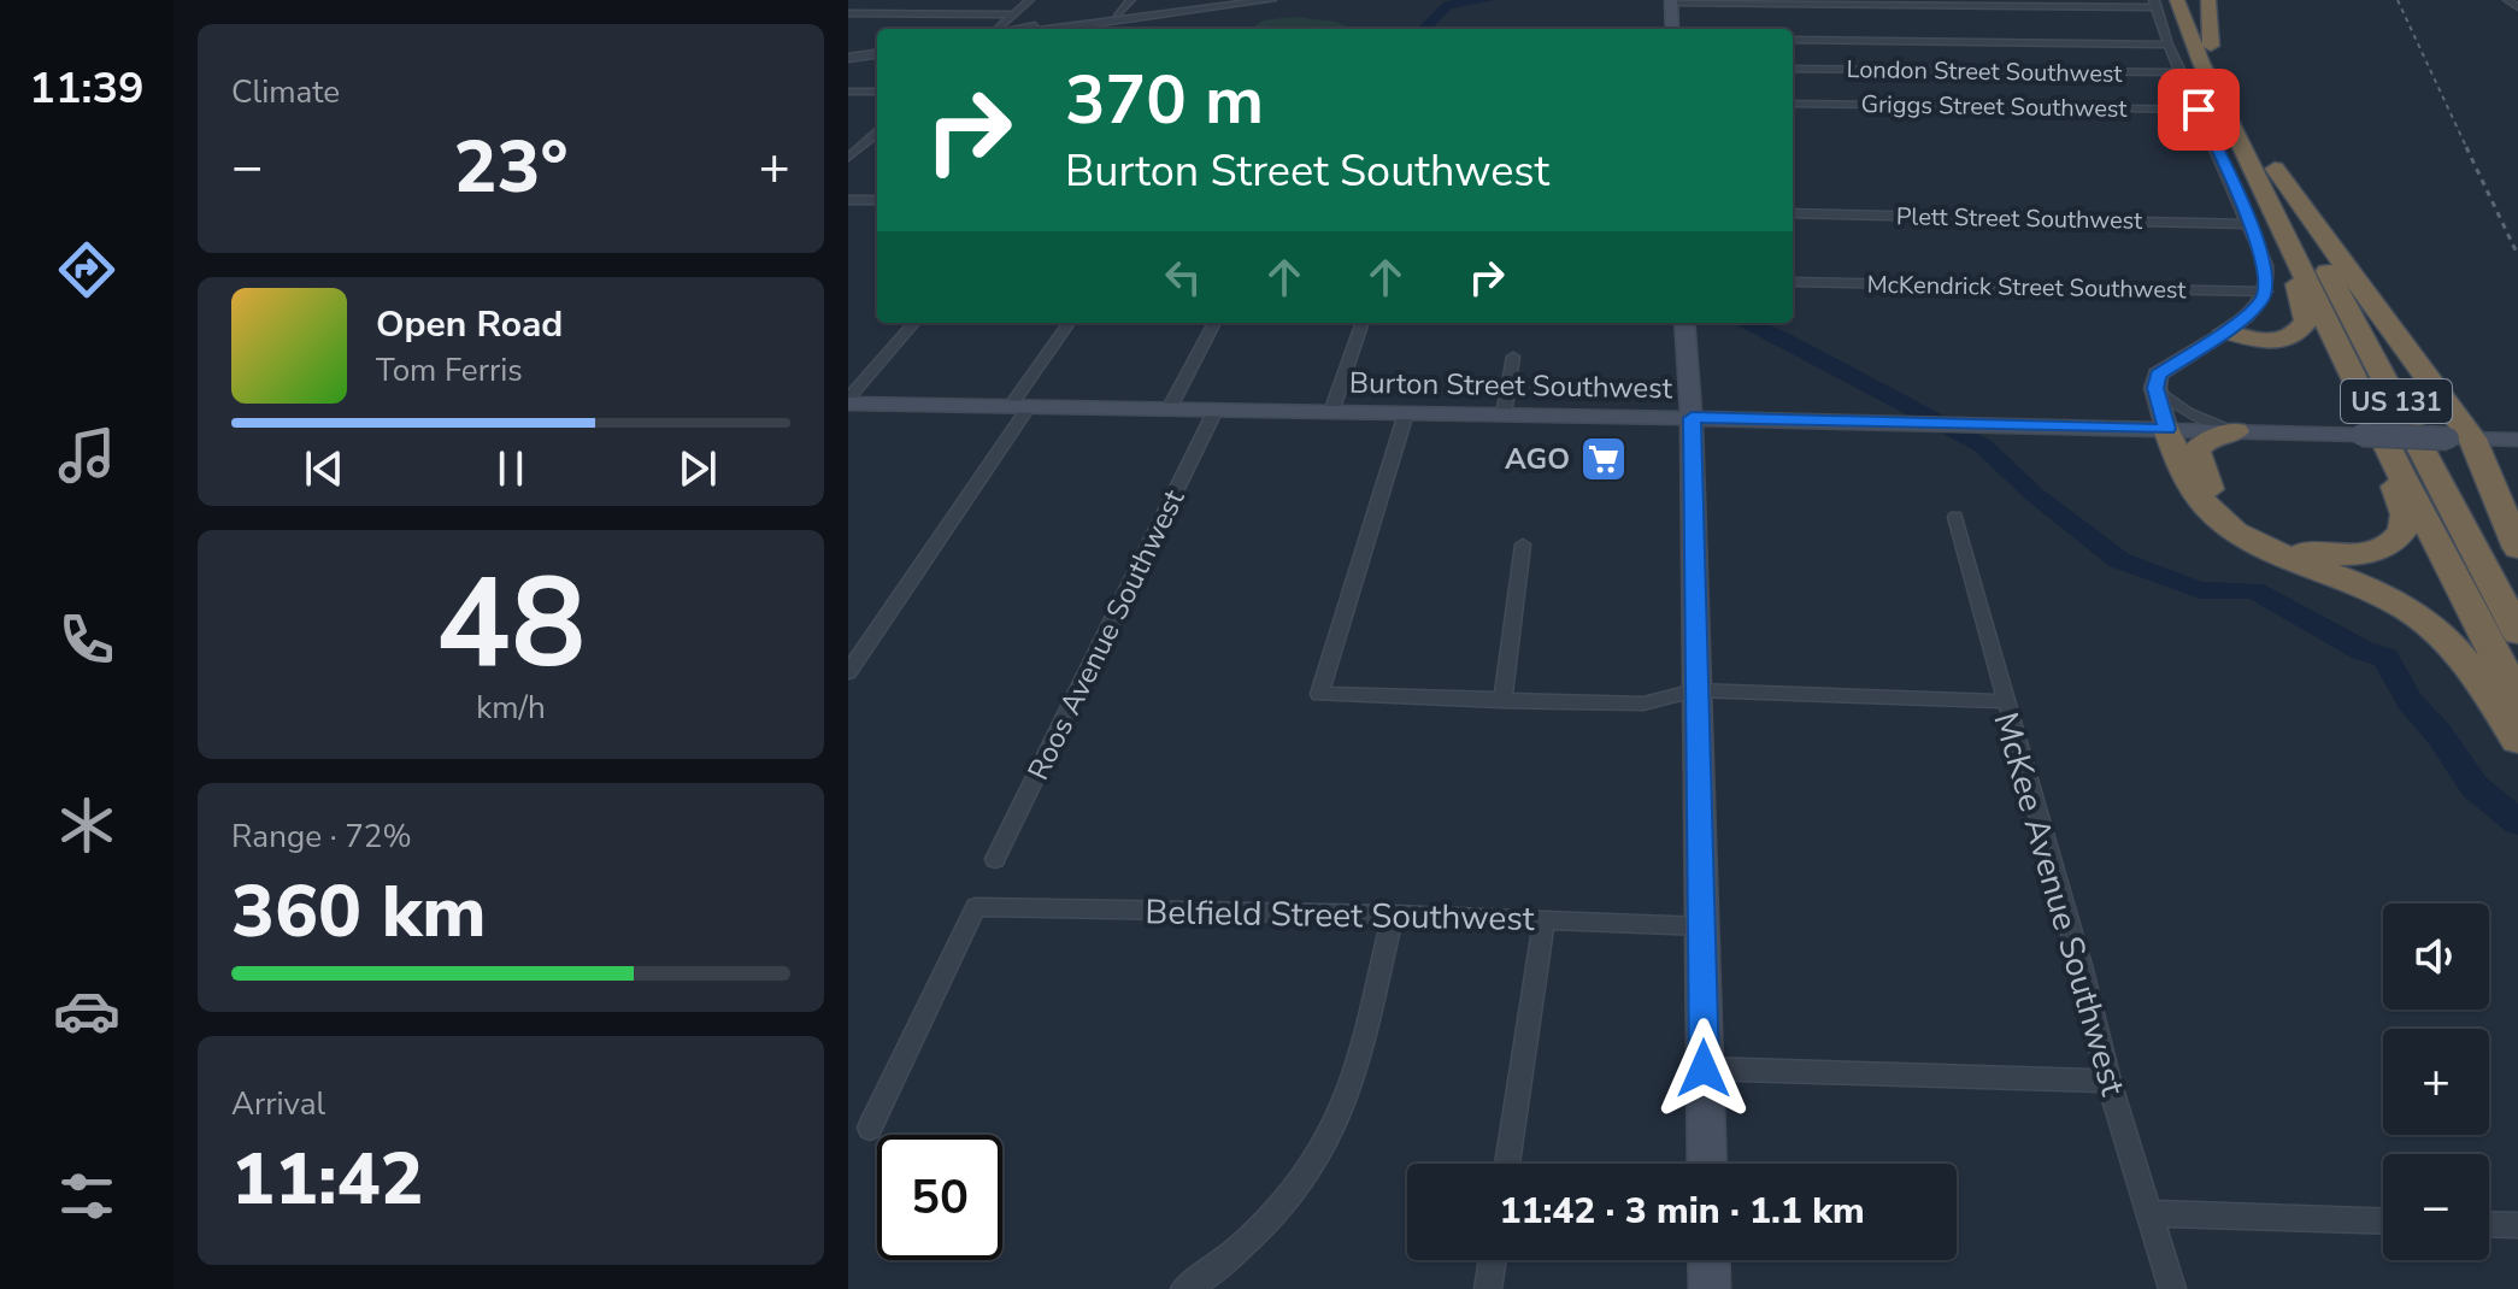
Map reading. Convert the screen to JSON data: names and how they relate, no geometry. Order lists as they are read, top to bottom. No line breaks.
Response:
{"streets":{"highway":["US 131"],"main road":["Burton Street Southwest"],"street":["London Street Southwest","Griggs Street Southwest","Plett Street Southwest","McKendrick Street Southwest","Roos Avenue Southwest","McKee Avenue Southwest","Belfield Street Southwest"]},"crossings":[["Burton Street Southwest","Roos Avenue Southwest"]],"places":{"supermarket":["AGO"]},"page":{"tabs":"11:39","tile":["Climate",["48","km/h"],["Range · 72%","360 km"],["Arrival","11:42"]],"turn":["370 m","Burton Street Southwest"],"heat":["−","23°","+"],"song":["Open Road","Tom Ferris"],"map_buttons":["+","−"],"limit":"50","trip":"11:42 · 3 min · 1.1 km"}}
